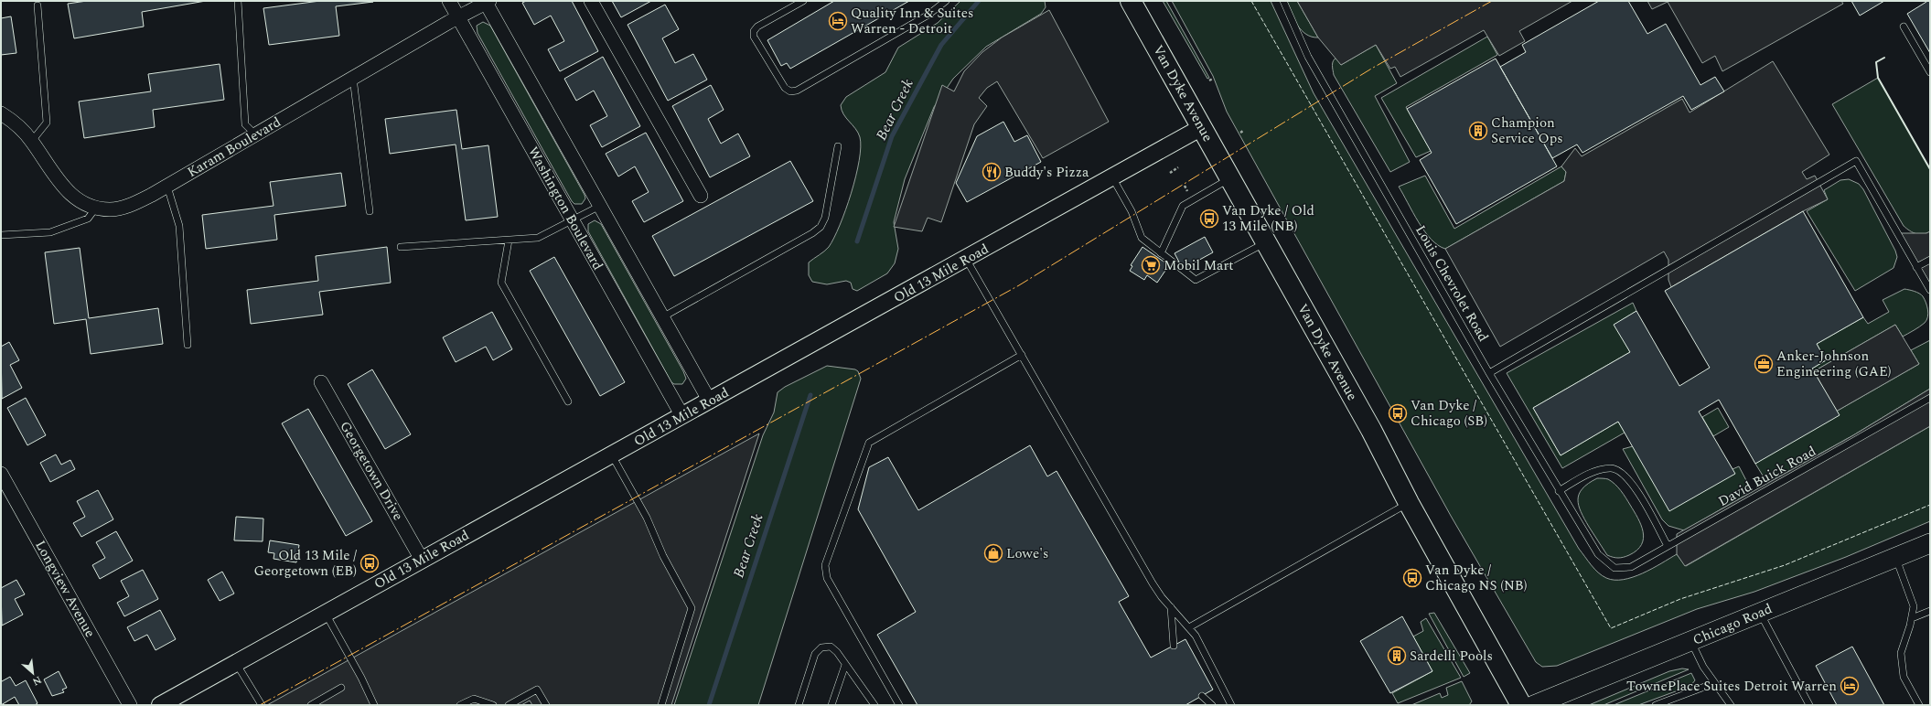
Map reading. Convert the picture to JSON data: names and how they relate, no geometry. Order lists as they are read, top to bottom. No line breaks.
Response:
{"streets":{"main road":["Van Dyke Avenue","Chicago Road"],"street":["Karam Boulevard","Washington Boulevard","Old 13 Mile Road","Georgetown Drive","Longview Avenue"],"lane":["Louis Chevrolet Road","David Buick Road"]},"crossings":[["Van Dyke Avenue","Old 13 Mile Road"],["Karam Boulevard","Washington Boulevard"],["Washington Boulevard","Old 13 Mile Road"],["Old 13 Mile Road","Georgetown Drive"],["Louis Chevrolet Road","David Buick Road"]],"water":["Bear Creek"],"places":{"hotel":["Quality Inn & Suites Warren - Detroit","TownePlace Suites Detroit Warren"],"building":["Champion Service Ops","Sardelli Pools"],"restaurant":["Buddy's Pizza"],"bus stop":["Van Dyke / Old 13 Mile (NB)","Van Dyke / Chicago (SB)","Old 13 Mile / Georgetown (EB)","Van Dyke / Chicago NS (NB)"],"supermarket":["Mobil Mart"],"office":["Anker-Johnson Engineering (GAE)"],"shop":["Lowe's"]},"north":"bottom right"}
